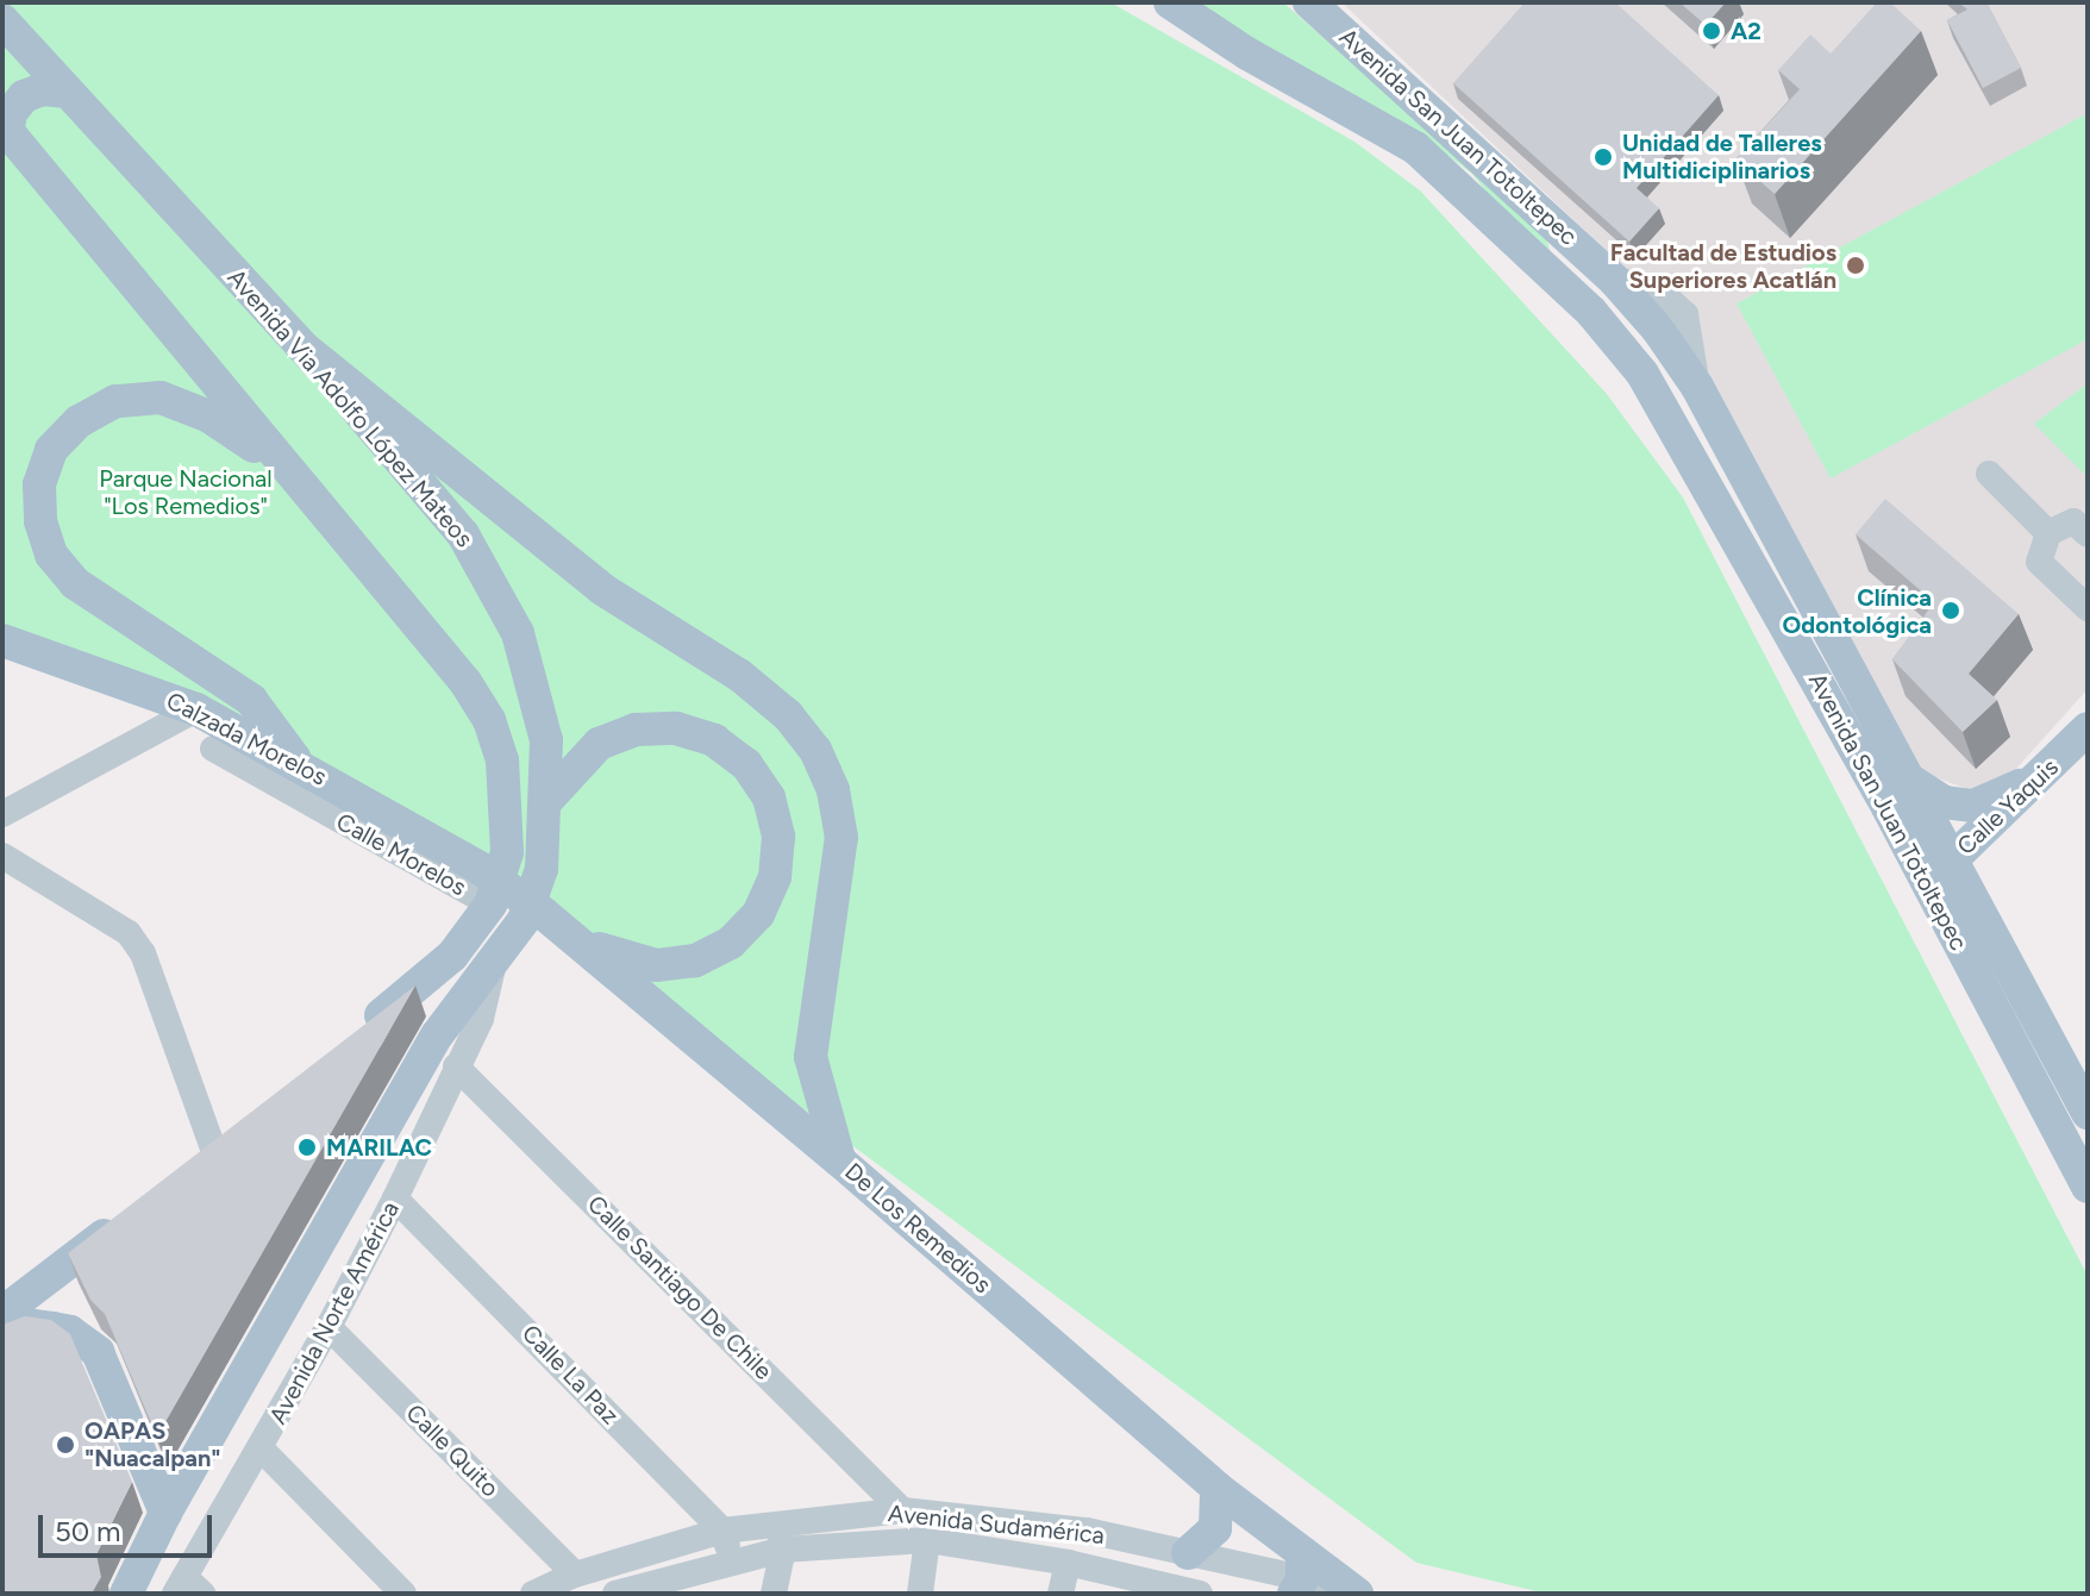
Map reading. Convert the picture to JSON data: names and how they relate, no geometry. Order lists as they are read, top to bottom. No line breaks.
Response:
{"streets":{"main road":["Avenida San Juan Totoltepec","Avenida Via Adolfo López Mateos","Calzada Morelos","Calle Yaquis","De Los Remedios","Avenida Norte América"],"street":["Calle Morelos","Calle Santiago De Chile","Calle La Paz","Calle Quito","Avenida Sudamérica"]},"crossings":[["Avenida San Juan Totoltepec","Calle Yaquis"],["Avenida Via Adolfo López Mateos","Avenida Norte América"],["Calzada Morelos","De Los Remedios"],["De Los Remedios","Avenida Sudamérica"],["Calle Santiago De Chile","Avenida Norte América"],["Calle Santiago De Chile","Avenida Sudamérica"],["Avenida Norte América","Calle La Paz"],["Avenida Norte América","Calle Quito"],["Calle La Paz","Avenida Sudamérica"],["Calle Quito","Avenida Sudamérica"]],"parks":["Parque Nacional \"Los Remedios\""],"places":["A2","Unidad de Talleres Multidiciplinarios","Facultad de Estudios Superiores Acatlán","Clínica Odontológica","MARILAC","OAPAS \"Nuacalpan\""],"scale_bar":"50 m"}
